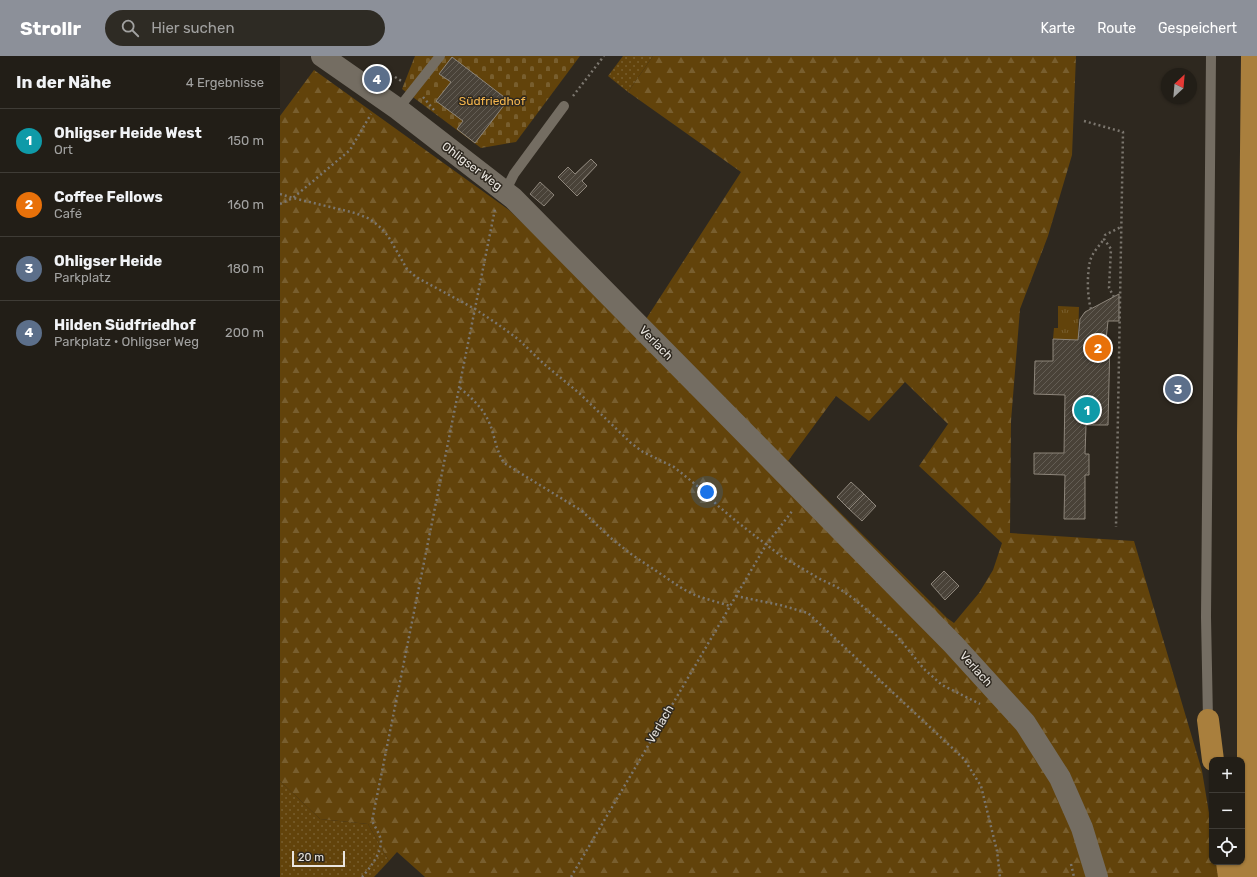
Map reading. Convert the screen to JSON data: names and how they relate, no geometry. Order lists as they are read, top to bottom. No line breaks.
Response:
{"streets":{"street":["Ohligser Weg","Verlach"]},"crossings":[["Ohligser Weg","Verlach"]],"parks":["Südfriedhof"],"scale_bar":"20 m","north":"top right","page":{"header":"Strollr","search":"Hier suchen","nav":["Karte","Route","Gespeichert"],"heading":["In der Nähe","4 Ergebnisse"],"pins":["4","2","3","1"],"list":[{"mark":"1","name":"Ohligser Heide West","note":"Ort","value":"150 m"},{"mark":"2","name":"Coffee Fellows","note":"Café","value":"160 m"},{"mark":"3","name":"Ohligser Heide","note":"Parkplatz","value":"180 m"},{"mark":"4","name":"Hilden Südfriedhof","note":"Parkplatz · Ohligser Weg","value":"200 m"}],"map_buttons":["+","−"],"scale":"20 m"}}
